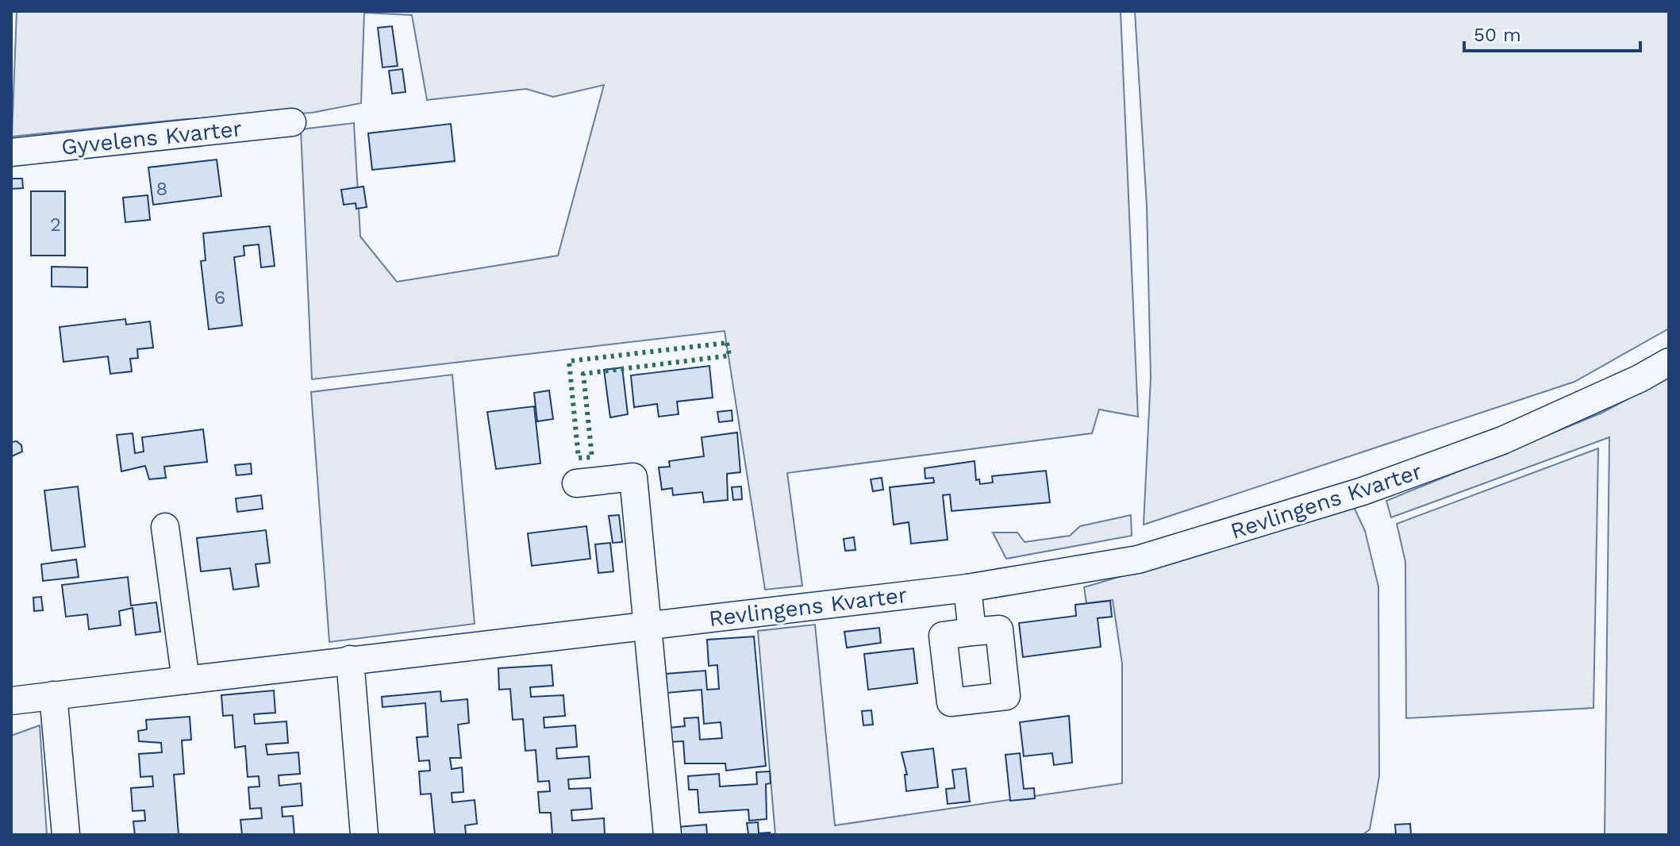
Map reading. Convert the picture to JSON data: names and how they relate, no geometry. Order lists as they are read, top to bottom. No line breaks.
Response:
{"streets":{"street":["Gyvelens Kvarter","Revlingens Kvarter"]},"house_numbers":["8","2","6"],"scale_bar":"50 m"}
